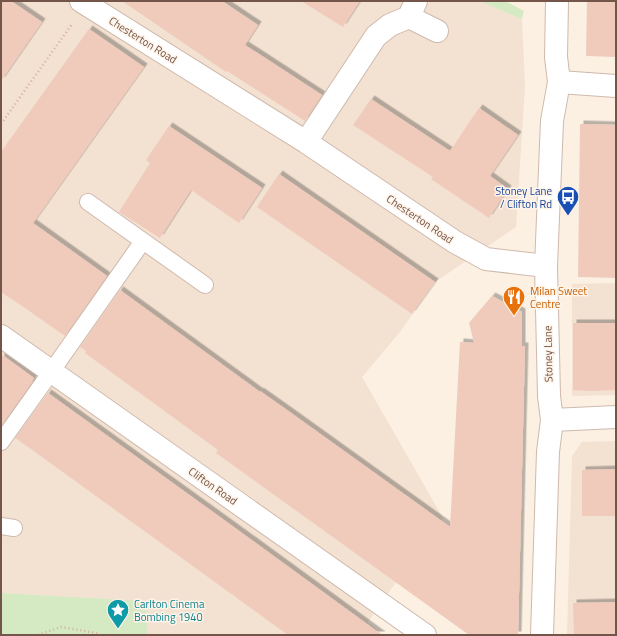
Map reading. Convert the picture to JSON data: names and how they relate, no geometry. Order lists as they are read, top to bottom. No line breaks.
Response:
{"streets":{"street":["Chesterton Road","Stoney Lane","Clifton Road"]},"crossings":[["Chesterton Road","Stoney Lane"]],"places":{"bus stop":["Stoney Lane / Clifton Rd"],"restaurant":["Milan Sweet Centre"],"place":["Carlton Cinema Bombing 1940"]}}
